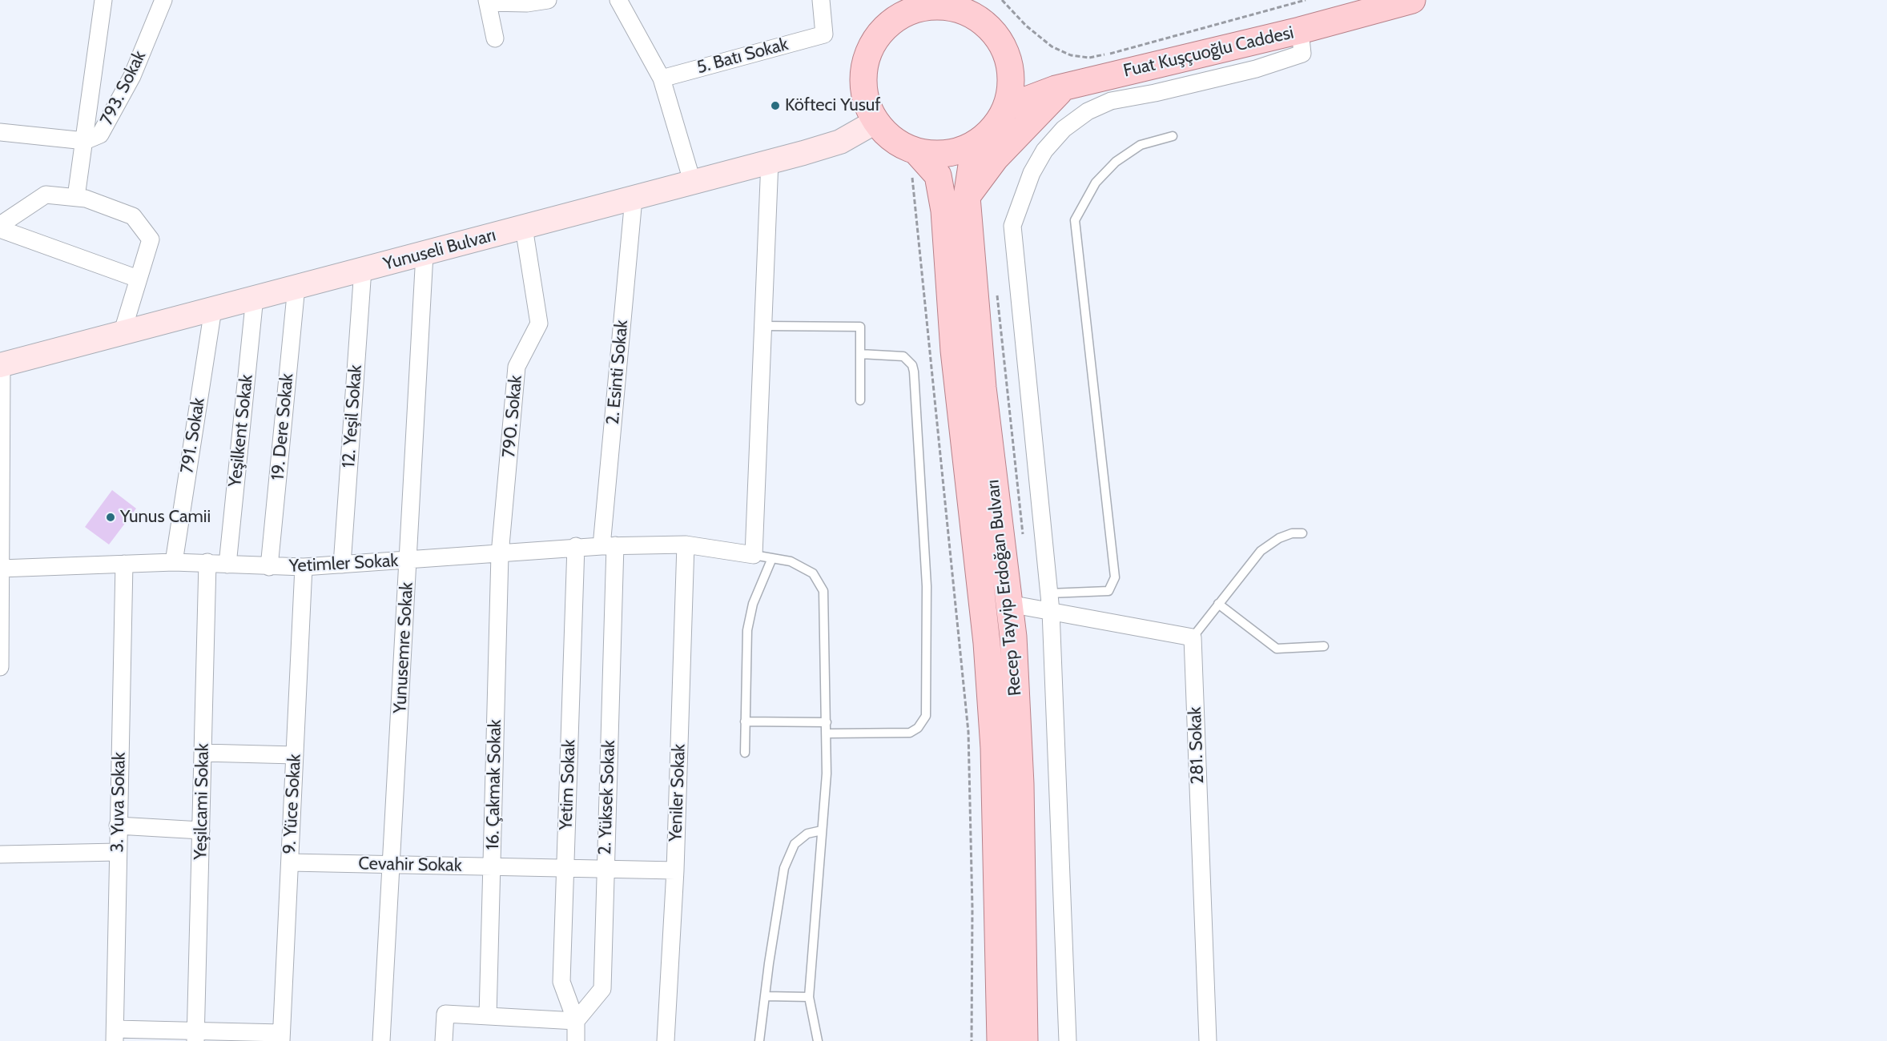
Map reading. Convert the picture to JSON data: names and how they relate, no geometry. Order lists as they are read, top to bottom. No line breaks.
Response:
{"streets":{"main road":["Fuat Kuşçuoğlu Caddesi","Yunuseli Bulvarı","Recep Tayyip Erdoğan Bulvarı"],"street":["5. Batı Sokak","793. Sokak","2. Esinti Sokak","12. Yeşil Sokak","790. Sokak","19. Dere Sokak","Yeşilkent Sokak","791. Sokak","Yetimler Sokak","Yunusemre Sokak","281. Sokak","16. Çakmak Sokak","Yetim Sokak","Yeniler Sokak","2. Yüksek Sokak","Yeşilcami Sokak","3. Yuva Sokak","9. Yüce Sokak","Cevahir Sokak"]},"crossings":[["Fuat Kuşçuoğlu Caddesi","Yunuseli Bulvarı"],["Fuat Kuşçuoğlu Caddesi","Recep Tayyip Erdoğan Bulvarı"],["Yunuseli Bulvarı","2. Esinti Sokak"],["Yunuseli Bulvarı","12. Yeşil Sokak"],["Yunuseli Bulvarı","790. Sokak"],["Yunuseli Bulvarı","19. Dere Sokak"],["Yunuseli Bulvarı","Yeşilkent Sokak"],["Yunuseli Bulvarı","791. Sokak"],["Yunuseli Bulvarı","Recep Tayyip Erdoğan Bulvarı"],["Yunuseli Bulvarı","Yunusemre Sokak"],["2. Esinti Sokak","Yetimler Sokak"],["2. Esinti Sokak","2. Yüksek Sokak"],["12. Yeşil Sokak","Yetimler Sokak"],["790. Sokak","Yetimler Sokak"],["790. Sokak","16. Çakmak Sokak"],["19. Dere Sokak","Yetimler Sokak"],["Yeşilkent Sokak","Yetimler Sokak"],["791. Sokak","Yetimler Sokak"],["Yetimler Sokak","Yunusemre Sokak"],["Yetimler Sokak","16. Çakmak Sokak"],["Yetimler Sokak","Yetim Sokak"],["Yetimler Sokak","Yeniler Sokak"],["Yetimler Sokak","2. Yüksek Sokak"],["Yetimler Sokak","Yeşilcami Sokak"],["Yetimler Sokak","3. Yuva Sokak"],["Yetimler Sokak","9. Yüce Sokak"],["Yunusemre Sokak","Cevahir Sokak"],["16. Çakmak Sokak","Cevahir Sokak"],["Yetim Sokak","2. Yüksek Sokak"],["Yetim Sokak","Cevahir Sokak"],["Yeniler Sokak","Cevahir Sokak"],["2. Yüksek Sokak","Cevahir Sokak"],["9. Yüce Sokak","Cevahir Sokak"]],"places":["Köfteci Yusuf","Yunus Camii"]}
